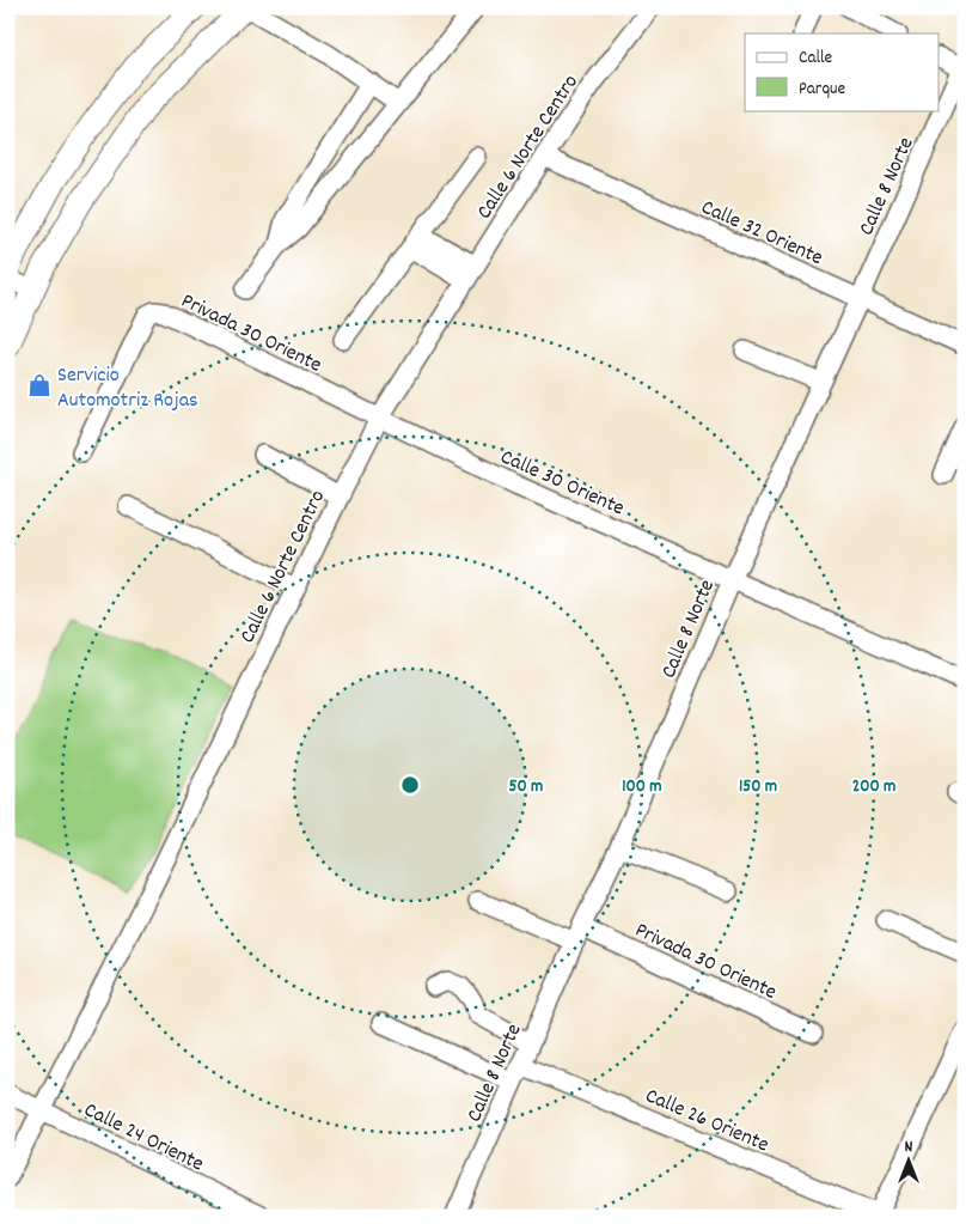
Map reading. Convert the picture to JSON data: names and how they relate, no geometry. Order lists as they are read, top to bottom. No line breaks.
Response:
{"streets":{"street":["Calle 6 Norte Centro","Calle 8 Norte","Calle 32 Oriente","Privada 30 Oriente","Calle 30 Oriente","Calle 26 Oriente","Calle 24 Oriente"]},"crossings":[["Calle 6 Norte Centro","Calle 32 Oriente"],["Calle 6 Norte Centro","Privada 30 Oriente"],["Calle 6 Norte Centro","Calle 30 Oriente"],["Calle 6 Norte Centro","Calle 24 Oriente"],["Calle 8 Norte","Calle 32 Oriente"],["Calle 8 Norte","Privada 30 Oriente"],["Calle 8 Norte","Calle 30 Oriente"],["Calle 8 Norte","Calle 26 Oriente"],["Privada 30 Oriente","Calle 30 Oriente"]],"places":{"shop":["Servicio Automotriz Rojas"]},"legend":["Calle","Parque"],"north":"top","rings":["50 m","100 m","150 m","200 m"]}
